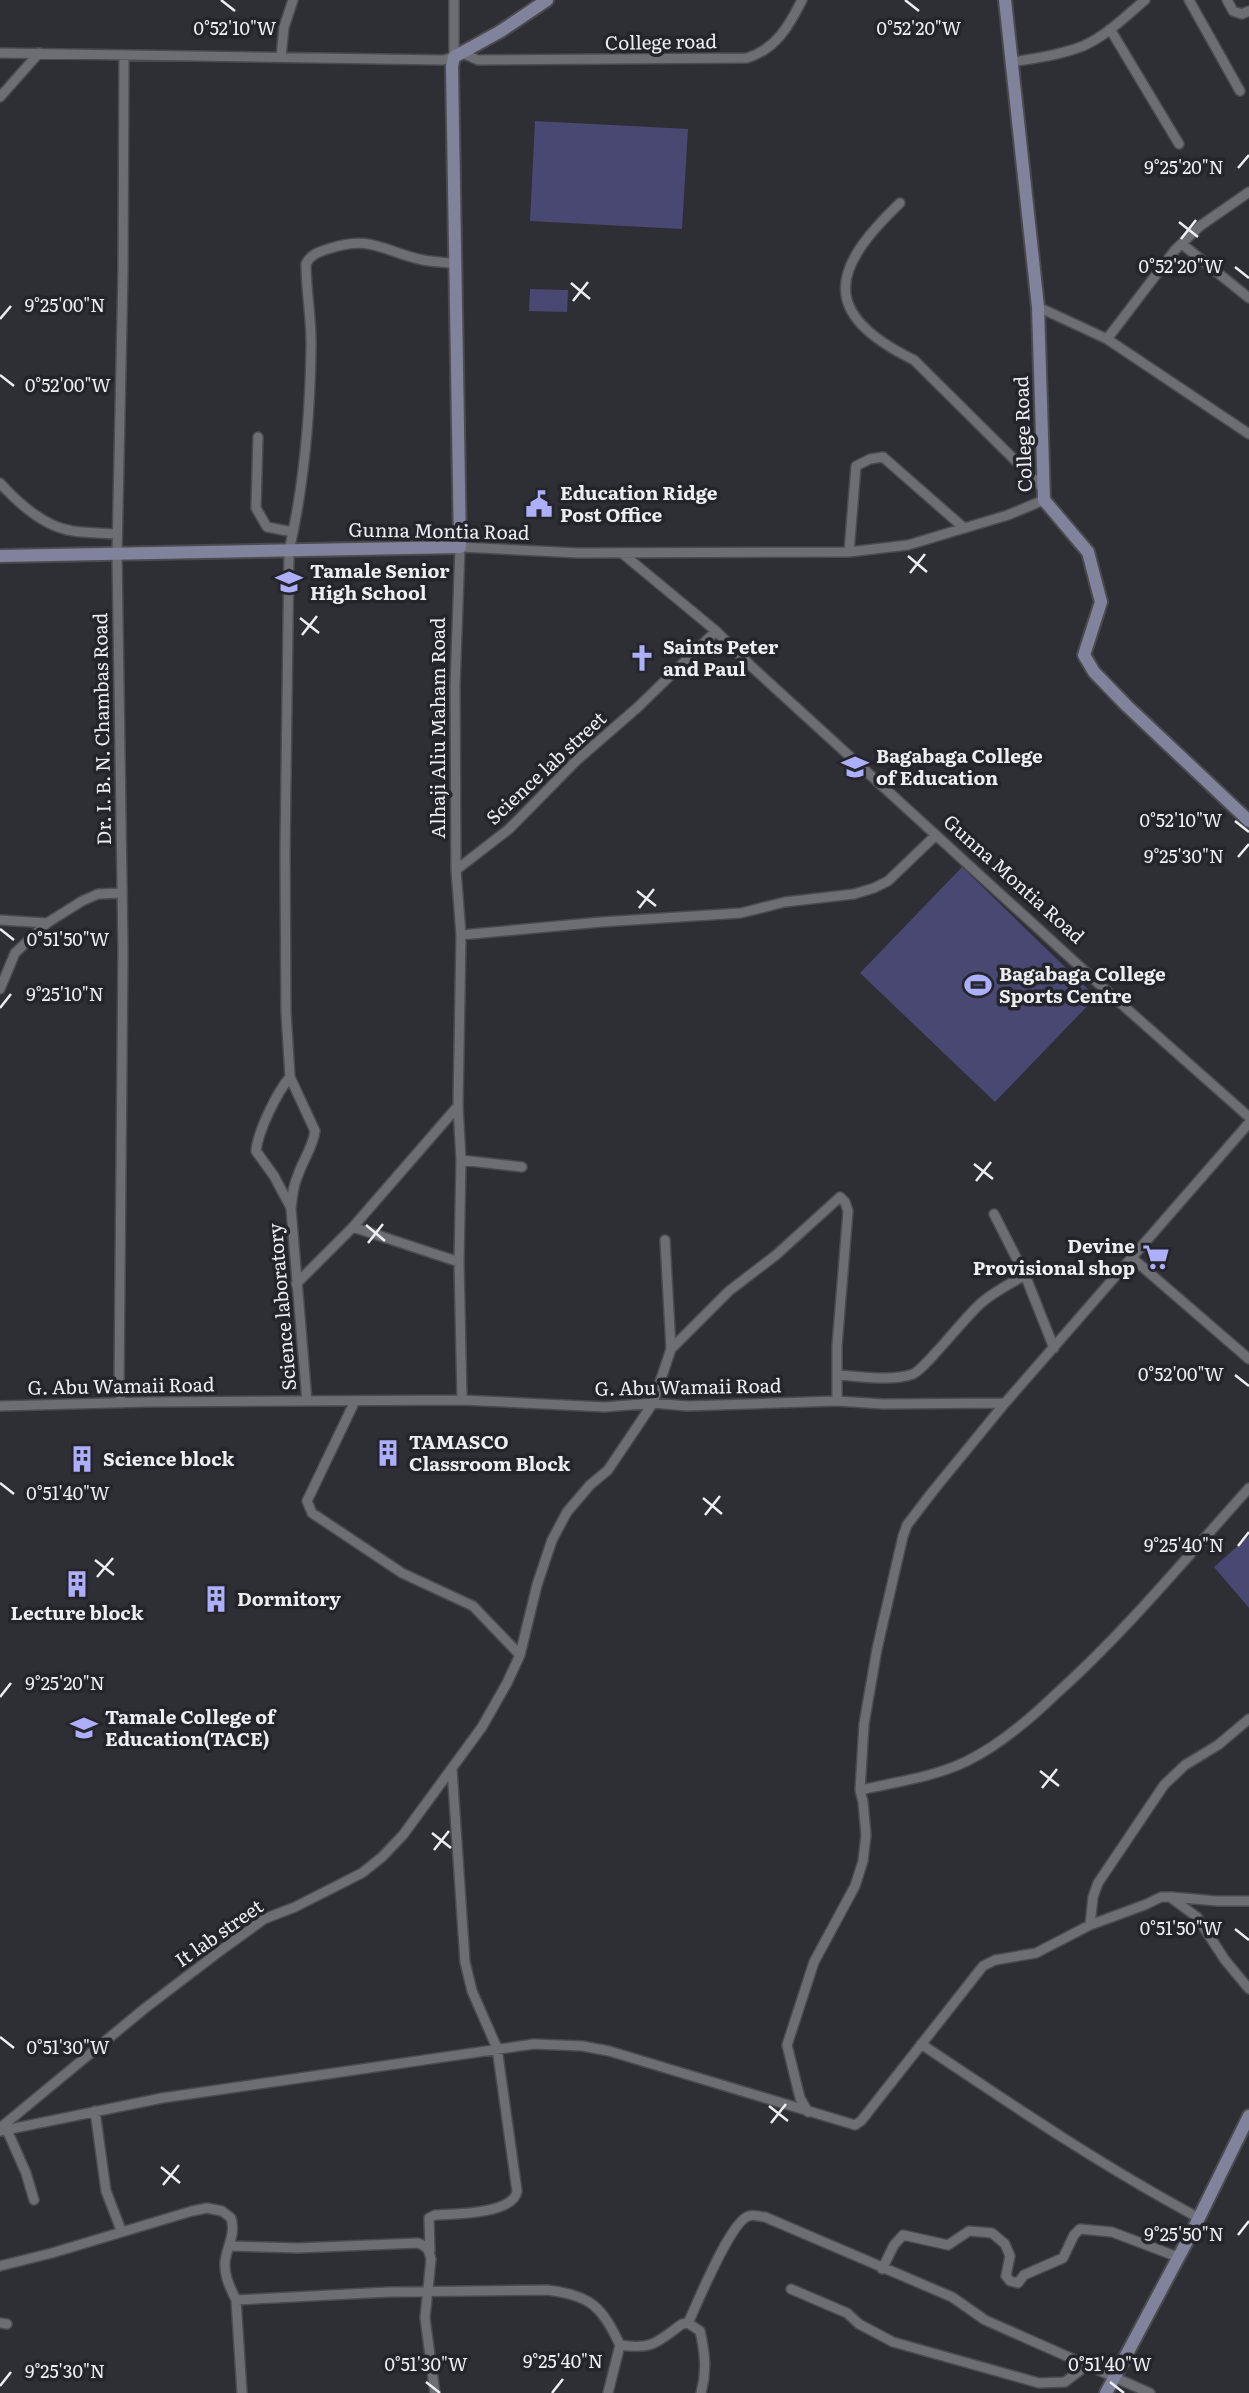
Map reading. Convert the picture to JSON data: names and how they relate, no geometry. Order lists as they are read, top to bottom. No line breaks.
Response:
{"streets":{"street":["College road","College Road","Gunna Montia Road","Alhaji Aliu Maham Road","Dr. I. B. N. Chambas Road","Science lab street","Science laboratory","G. Abu Wamaii Road","It lab street"]},"crossings":[["College road","Alhaji Aliu Maham Road"],["College road","Dr. I. B. N. Chambas Road"],["Gunna Montia Road","Alhaji Aliu Maham Road"],["Gunna Montia Road","Dr. I. B. N. Chambas Road"],["Gunna Montia Road","Science lab street"],["Alhaji Aliu Maham Road","Science lab street"],["Alhaji Aliu Maham Road","G. Abu Wamaii Road"],["Dr. I. B. N. Chambas Road","G. Abu Wamaii Road"],["Science laboratory","G. Abu Wamaii Road"],["G. Abu Wamaii Road","It lab street"]],"places":{"public building":["Education Ridge Post Office"],"school or university":["Tamale Senior High School","Bagabaga College of Education","Tamale College of Education(TACE)"],"church":["Saints Peter and Paul"],"sports":["Bagabaga College Sports Centre"],"supermarket":["Devine Provisional shop"],"building":["TAMASCO Classroom Block","Science block","Lecture block","Dormitory"]},"coordinates":["0°52'20\"W","0°52'10\"W","9°25'20\"N","9°25'00\"N","0°52'00\"W","9°25'30\"N","0°51'50\"W","9°25'10\"N","0°51'40\"W","9°25'40\"N","0°51'30\"W","9°25'50\"N"]}
